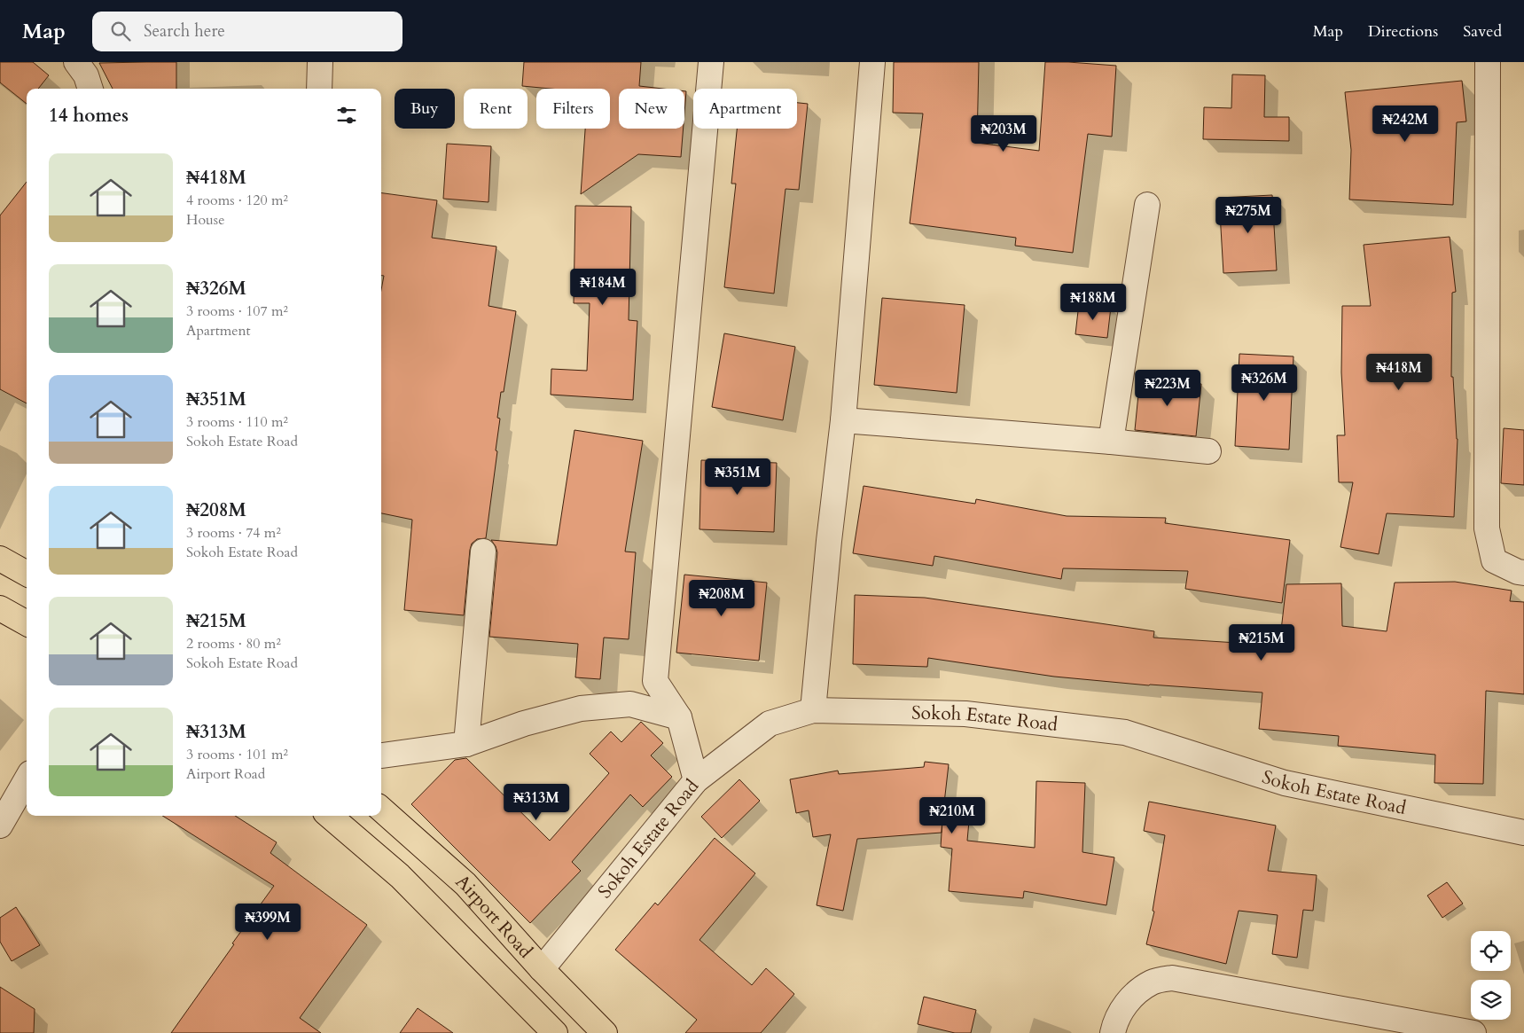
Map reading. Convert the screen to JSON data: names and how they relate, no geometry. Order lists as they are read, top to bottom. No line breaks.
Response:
{"streets":{"main road":["Airport Road"],"street":["Sokoh Estate Road"]},"crossings":[["Sokoh Estate Road","Airport Road"]],"page":{"header":"Map","search":"Search here","nav":["Map","Directions","Saved"],"chip":["Buy","Rent","Filters","New","Apartment"],"heading":"14 homes","price":["₦242M","₦203M","₦275M","₦184M","₦188M","₦418M","₦326M","₦223M","₦351M","₦208M","₦215M","₦313M","₦210M","₦399M"],"list":[{"name":"₦418M","note":"4 rooms · 120 m² · House"},{"name":"₦326M","note":"3 rooms · 107 m² · Apartment"},{"name":"₦351M","note":"3 rooms · 110 m² · Sokoh Estate Road"},{"name":"₦208M","note":"3 rooms · 74 m² · Sokoh Estate Road"},{"name":"₦215M","note":"2 rooms · 80 m² · Sokoh Estate Road"},{"name":"₦313M","note":"3 rooms · 101 m² · Airport Road"}]}}
